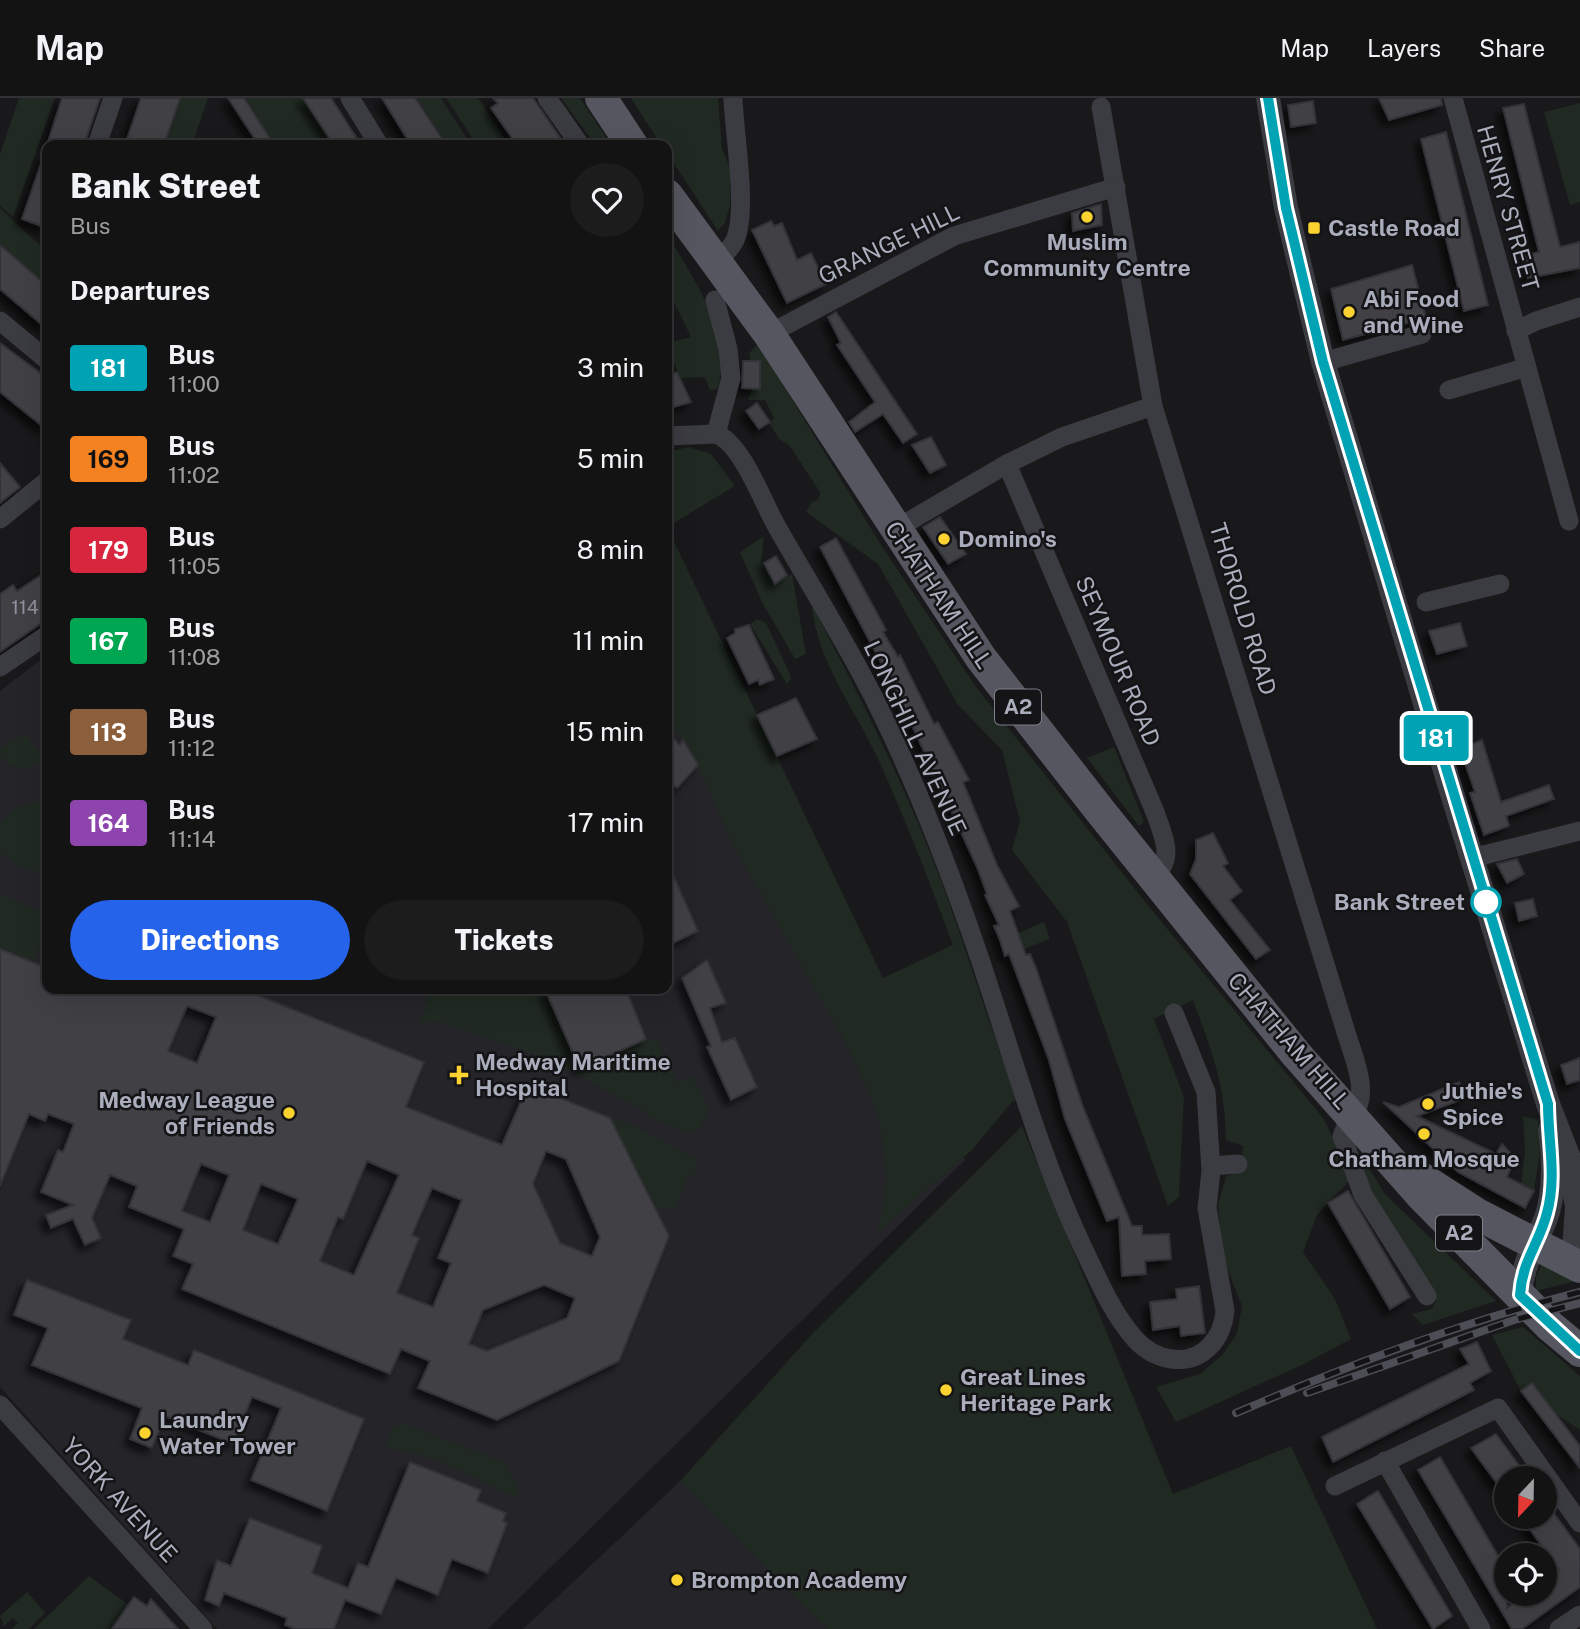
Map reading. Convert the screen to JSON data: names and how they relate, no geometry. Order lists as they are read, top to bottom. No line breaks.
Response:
{"streets":{"main road":["CHATHAM HILL","A2"],"street":["HENRY STREET","GRANGE HILL","THOROLD ROAD","SEYMOUR ROAD","LONGHILL AVENUE","YORK AVENUE"]},"crossings":[["GRANGE HILL","CHATHAM HILL"],["GRANGE HILL","THOROLD ROAD"],["CHATHAM HILL","THOROLD ROAD"],["CHATHAM HILL","SEYMOUR ROAD"]],"places":{"other":["Muslim Community Centre","Abi Food and Wine","Domino's","Bank Street","Juthie's Spice","Medway League of Friends","Chatham Mosque","Great Lines Heritage Park","Laundry Water Tower","Brompton Academy"],"transit":["Castle Road"],"health":["Medway Maritime Hospital"]},"lines":["bus line 181"],"house_numbers":["114"],"north":"bottom","page":{"header":"Map","nav":["Map","Layers","Share"],"on_map":"181","heading":[["Bank Street","Bus"],"Departures"],"list":[{"mark":"181","name":"Bus","note":"11:00","value":"3 min"},{"mark":"169","name":"Bus","note":"11:02","value":"5 min"},{"mark":"179","name":"Bus","note":"11:05","value":"8 min"},{"mark":"167","name":"Bus","note":"11:08","value":"11 min"},{"mark":"113","name":"Bus","note":"11:12","value":"15 min"},{"mark":"164","name":"Bus","note":"11:14","value":"17 min"}],"buttons":["Directions","Tickets"]}}
